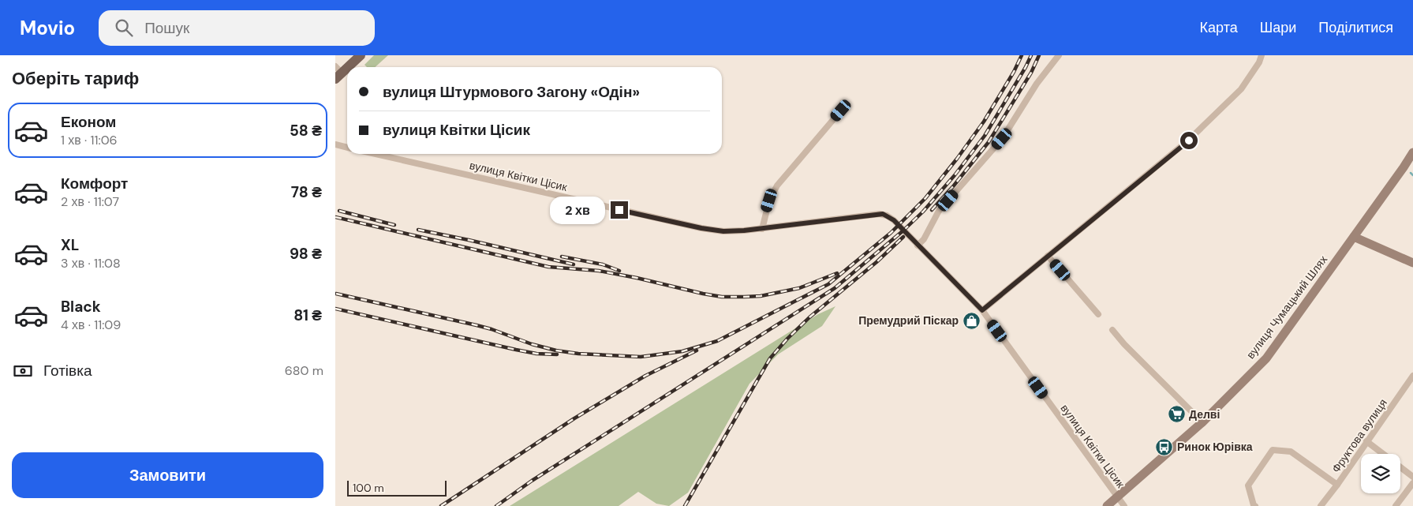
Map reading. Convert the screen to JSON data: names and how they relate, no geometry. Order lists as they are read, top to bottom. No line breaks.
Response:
{"streets":{"main road":["вулиця Чумацький Шлях"],"street":["вулиця Квітки Цісик","Фруктова вулиця"]},"crossings":[["вулиця Квітки Цісик","вулиця Чумацький Шлях"]],"places":{"shop":["Премудрий Піскар"],"supermarket":["Делві"],"bus stop":["Ринок Юрівка"]},"scale_bar":"100 m","page":{"header":"Movio","search":"Пошук","nav":["Карта","Шари","Поділитися"],"heading":"Оберіть тариф","banner":["вулиця Штурмового Загону «Одін»","вулиця Квітки Цісик"],"list":[{"name":"Економ","note":"1 хв · 11:06","value":"58 ₴"},{"name":"Комфорт","note":"2 хв · 11:07","value":"78 ₴"},{"name":"XL","note":"3 хв · 11:08","value":"98 ₴"},{"name":"Black","note":"4 хв · 11:09","value":"81 ₴"}],"bubble":"2 хв","pay":["Готівка","680 m"],"buttons":"Замовити","scale":"100 m"}}
